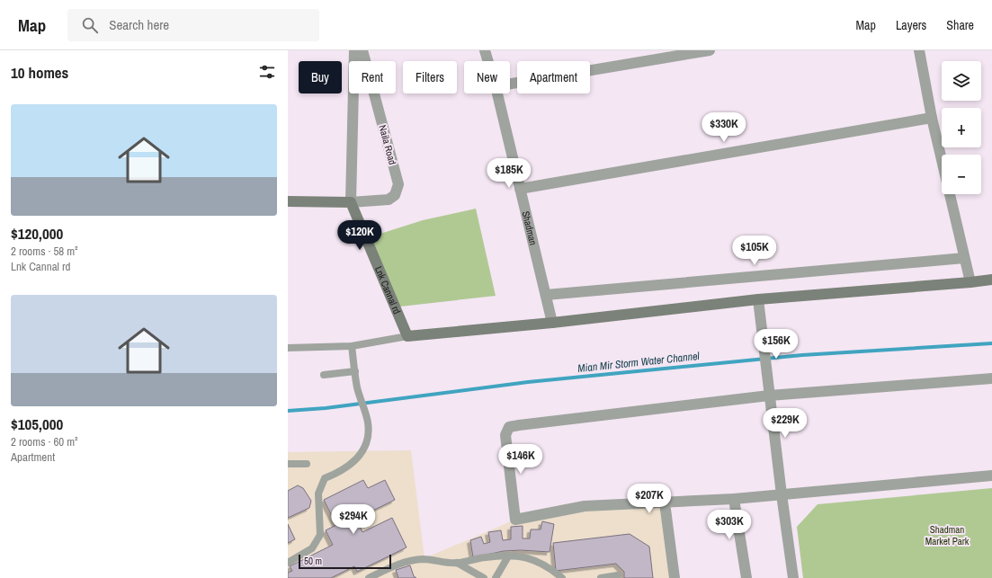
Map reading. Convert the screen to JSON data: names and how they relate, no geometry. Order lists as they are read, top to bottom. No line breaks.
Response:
{"streets":{"street":["Naila Road","Shadman","Lnk Cannal rd"]},"crossings":[["Naila Road","Lnk Cannal rd"]],"water":["Mian Mir Storm Water Channel"],"parks":["Shadman Market Park"],"scale_bar":"50 m","page":{"header":"Map","search":"Search here","nav":["Map","Layers","Share"],"heading":"10 homes","map_buttons":["+","−"],"chip":["Buy","Rent","Filters","New","Apartment"],"list":[{"name":"$120,000","note":"2 rooms · 58 m² · Lnk Cannal rd"},{"name":"$105,000","note":"2 rooms · 60 m² · Apartment"}],"price":["$330K","$185K","$120K","$105K","$156K","$229K","$146K","$207K","$294K","$303K"],"scale":"50 m"}}
